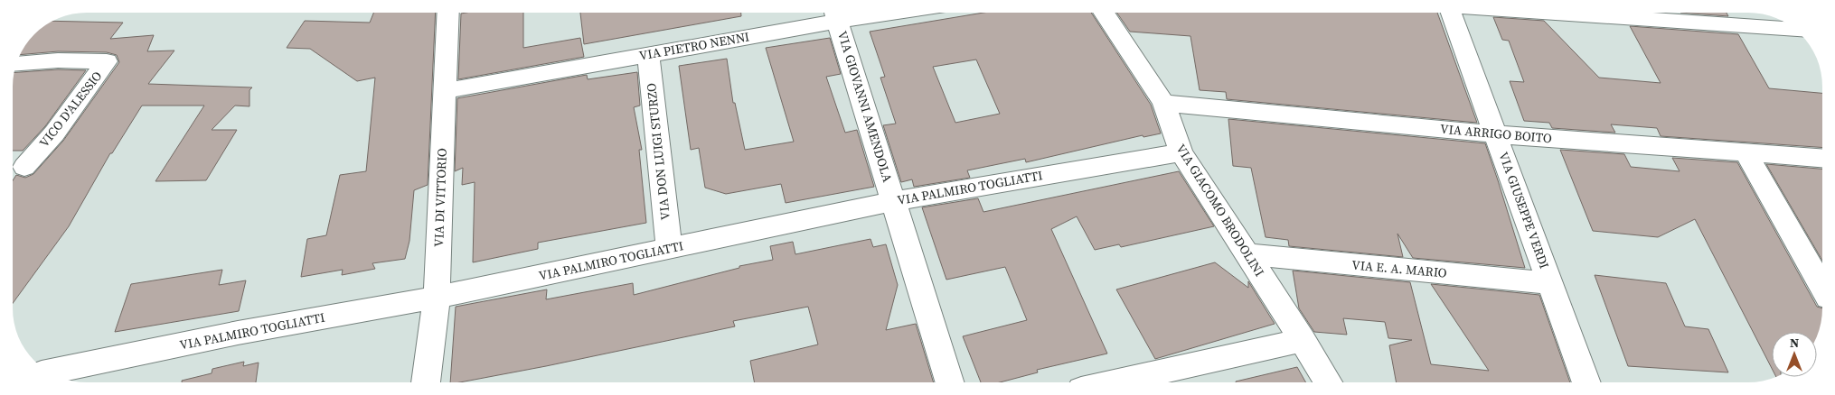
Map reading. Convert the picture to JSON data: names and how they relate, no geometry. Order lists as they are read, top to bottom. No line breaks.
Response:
{"streets":{"street":["VIA PIETRO NENNI","VIA GIOVANNI AMENDOLA","VICO D'ALESSIO","VIA ARRIGO BOITO","VIA DON LUIGI STURZO","VIA PALMIRO TOGLIATTI","VIA DI VITTORIO","VIA GIACOMO BRODOLINI","VIA GIUSEPPE VERDI","VIA E. A. MARIO"]},"crossings":[["VIA PIETRO NENNI","VIA GIOVANNI AMENDOLA"],["VIA PIETRO NENNI","VIA DON LUIGI STURZO"],["VIA PIETRO NENNI","VIA DI VITTORIO"],["VIA GIOVANNI AMENDOLA","VIA PALMIRO TOGLIATTI"],["VIA ARRIGO BOITO","VIA GIACOMO BRODOLINI"],["VIA ARRIGO BOITO","VIA GIUSEPPE VERDI"],["VIA DON LUIGI STURZO","VIA PALMIRO TOGLIATTI"],["VIA PALMIRO TOGLIATTI","VIA DI VITTORIO"],["VIA PALMIRO TOGLIATTI","VIA GIACOMO BRODOLINI"],["VIA GIACOMO BRODOLINI","VIA E. A. MARIO"],["VIA GIUSEPPE VERDI","VIA E. A. MARIO"]],"north":"top"}
